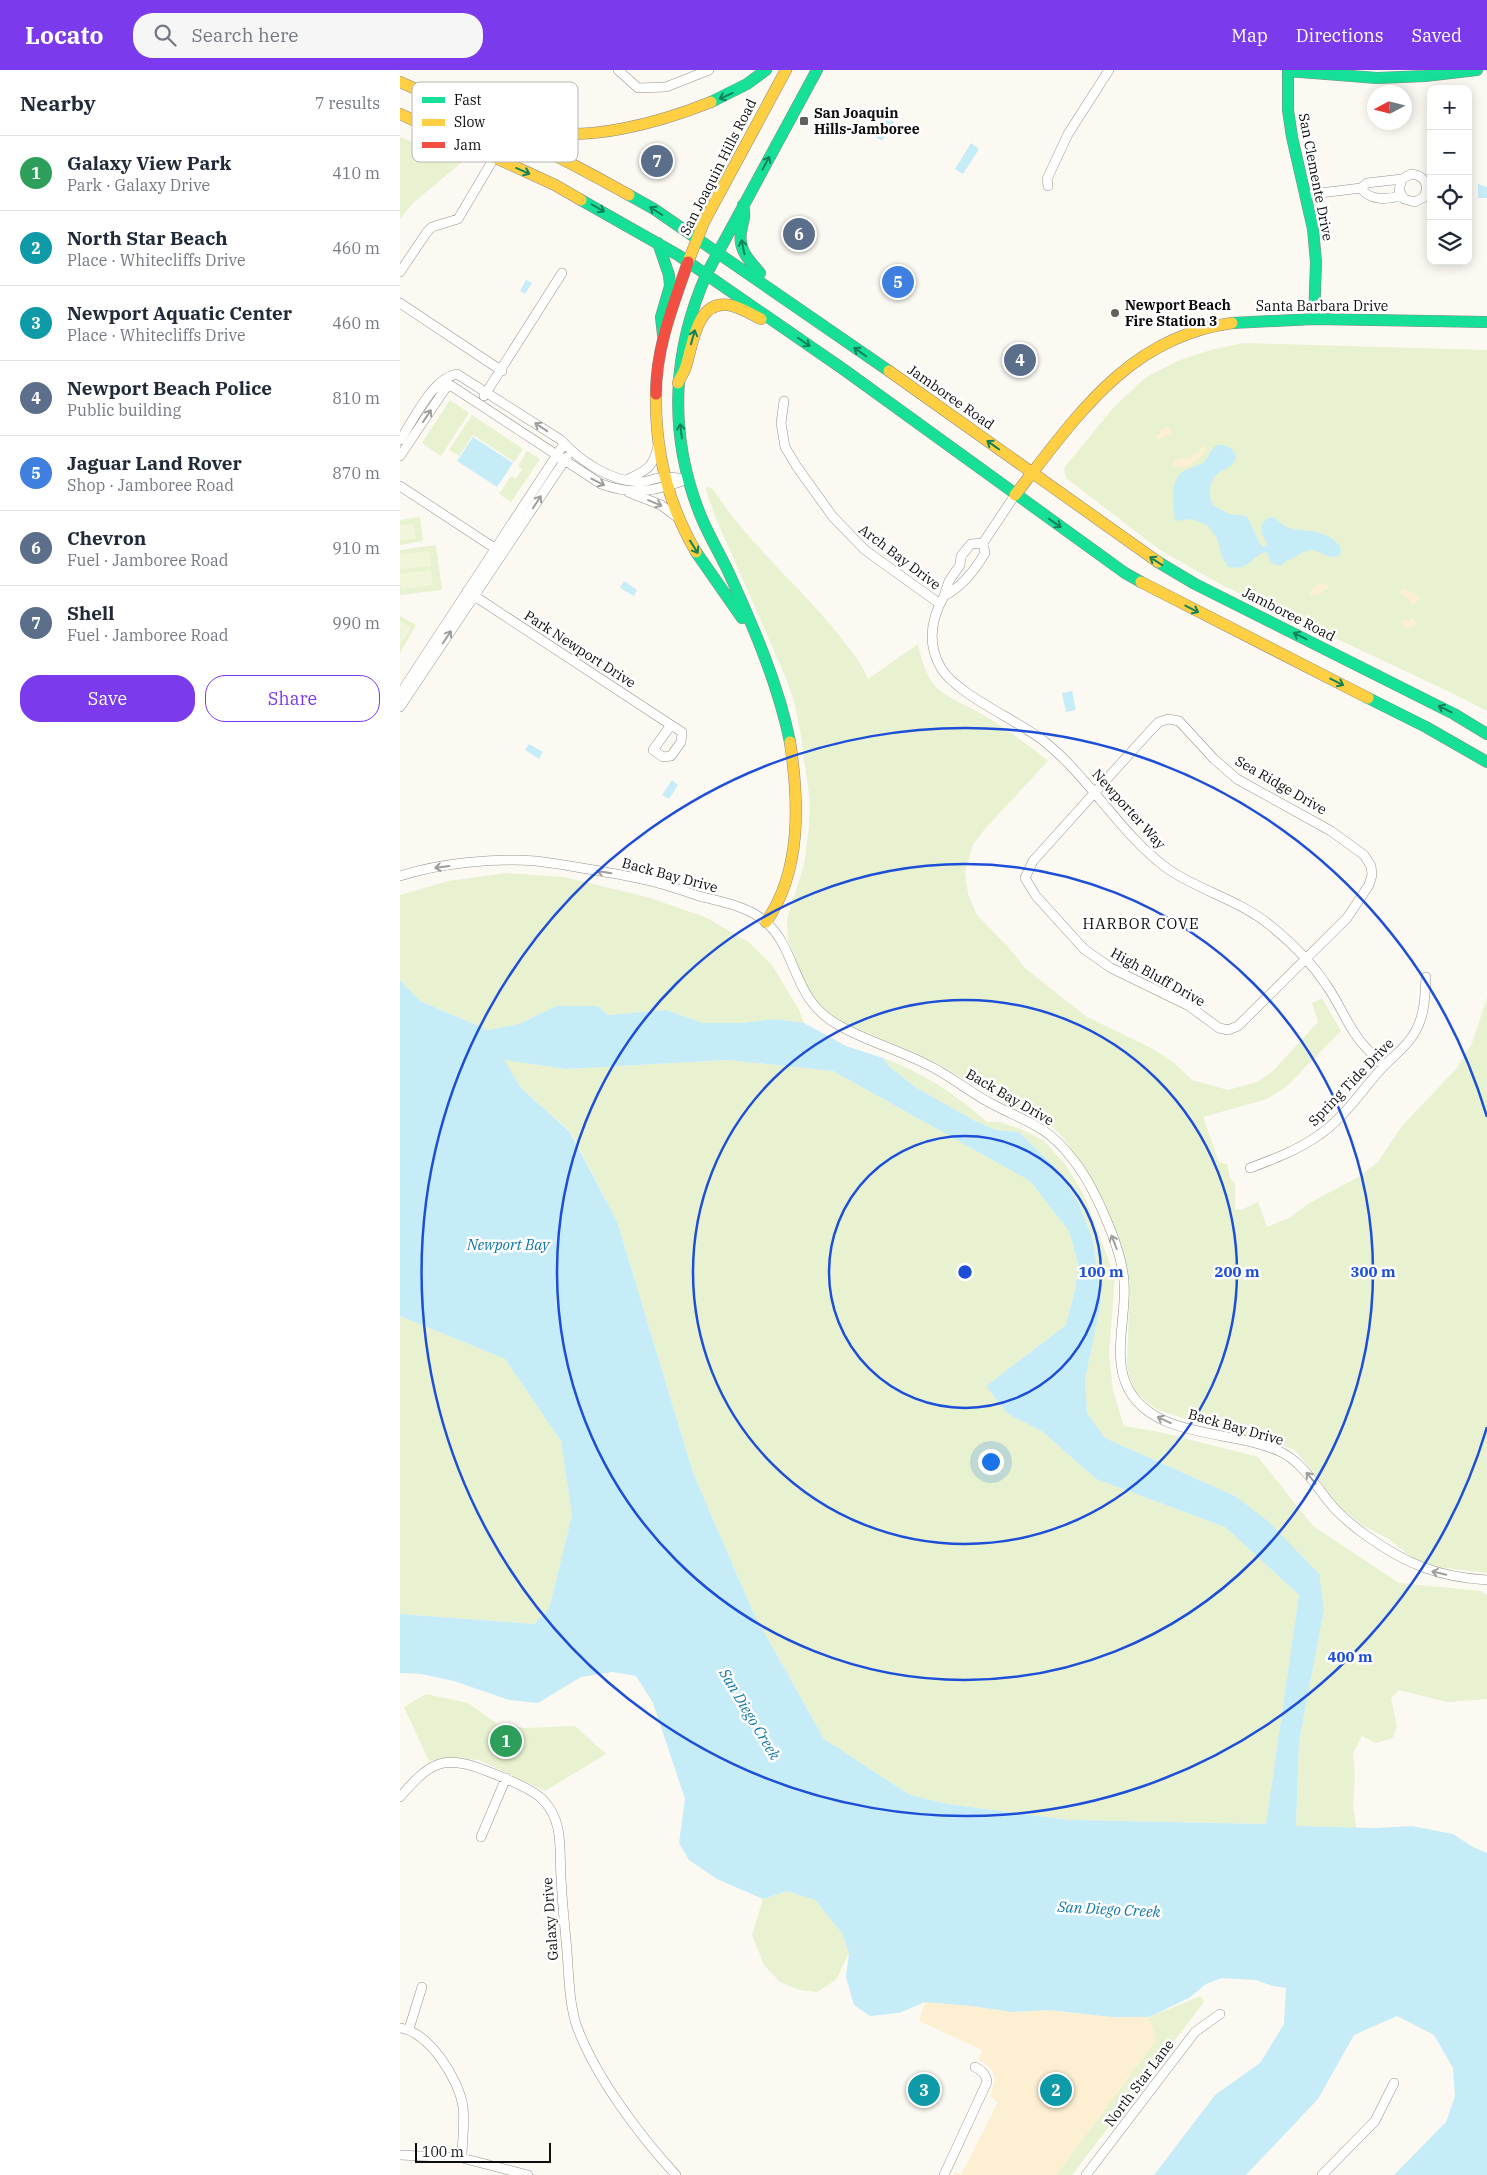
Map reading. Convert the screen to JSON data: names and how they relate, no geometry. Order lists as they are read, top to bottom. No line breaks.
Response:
{"streets":{"main road":["San Joaquin Hills Road","San Clemente Drive","Santa Barbara Drive","Jamboree Road"],"street":["Arch Bay Drive","Park Newport Drive","Sea Ridge Drive","Newporter Way","Back Bay Drive","High Bluff Drive","Spring Tide Drive","Galaxy Drive","North Star Lane"]},"crossings":[["San Joaquin Hills Road","Jamboree Road"],["San Joaquin Hills Road","Back Bay Drive"],["San Clemente Drive","Santa Barbara Drive"],["Santa Barbara Drive","Jamboree Road"],["Santa Barbara Drive","Newporter Way"],["Arch Bay Drive","Newporter Way"],["Sea Ridge Drive","Newporter Way"],["Sea Ridge Drive","High Bluff Drive"],["Newporter Way","High Bluff Drive"],["Newporter Way","Spring Tide Drive"]],"one_way":["Back Bay Drive"],"districts":["HARBOR COVE"],"water":["Newport Bay","San Diego Creek"],"places":{"transit":["San Joaquin Hills-Jamboree"],"other":["Newport Beach Fire Station 3"]},"legend":["Fast","Slow","Jam"],"scale_bar":"100 m","north":"left","page":{"header":"Locato","search":"Search here","nav":["Map","Directions","Saved"],"heading":["Nearby","7 results"],"map_buttons":["+","−"],"list":[{"mark":"1","name":"Galaxy View Park","note":"Park · Galaxy Drive","value":"410 m"},{"mark":"2","name":"North Star Beach","note":"Place · Whitecliffs Drive","value":"460 m"},{"mark":"3","name":"Newport Aquatic Center","note":"Place · Whitecliffs Drive","value":"460 m"},{"mark":"4","name":"Newport Beach Police","note":"Public building","value":"810 m"},{"mark":"5","name":"Jaguar Land Rover","note":"Shop · Jamboree Road","value":"870 m"},{"mark":"6","name":"Chevron","note":"Fuel · Jamboree Road","value":"910 m"},{"mark":"7","name":"Shell","note":"Fuel · Jamboree Road","value":"990 m"}],"pins":["7","6","5","4","1","2","3"],"buttons":["Save","Share"],"scale":"100 m"},"rings":["100 m","200 m","300 m","400 m"]}
